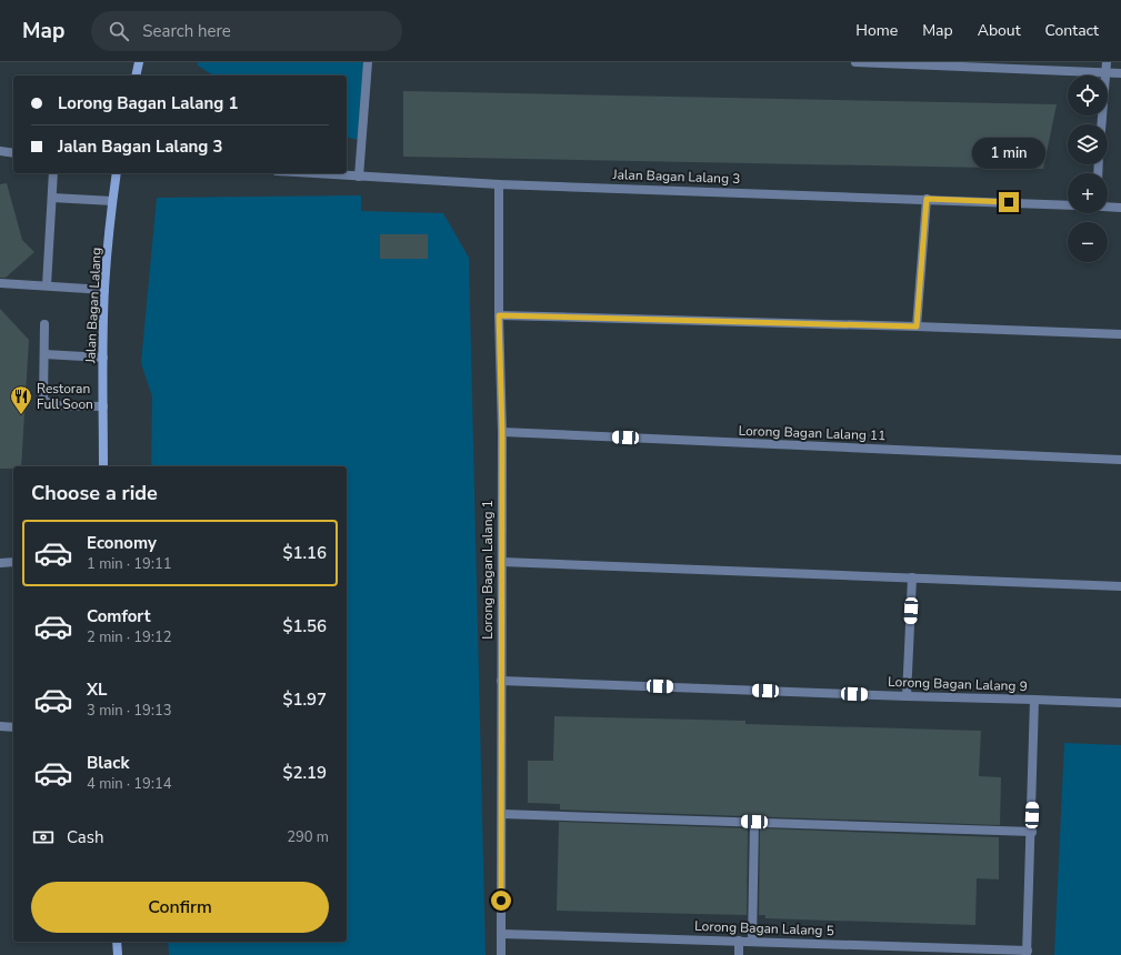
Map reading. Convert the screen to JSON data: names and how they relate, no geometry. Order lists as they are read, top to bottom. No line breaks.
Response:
{"streets":{"main road":["Jalan Bagan Lalang"],"street":["Jalan Bagan Lalang 3","Lorong Bagan Lalang 11","Lorong Bagan Lalang 1","Lorong Bagan Lalang 9","Lorong Bagan Lalang 5"]},"crossings":[["Jalan Bagan Lalang 3","Lorong Bagan Lalang 1"],["Lorong Bagan Lalang 11","Lorong Bagan Lalang 1"],["Lorong Bagan Lalang 1","Lorong Bagan Lalang 9"],["Lorong Bagan Lalang 1","Lorong Bagan Lalang 5"]],"places":{"restaurant":["Restoran Full Soon"]},"page":{"header":"Map","search":"Search here","nav":["Home","Map","About","Contact"],"map_buttons":["+","−"],"banner":["Lorong Bagan Lalang 1","Jalan Bagan Lalang 3"],"bubble":"1 min","heading":"Choose a ride","list":[{"name":"Economy","note":"1 min · 19:11","value":"$1.16"},{"name":"Comfort","note":"2 min · 19:12","value":"$1.56"},{"name":"XL","note":"3 min · 19:13","value":"$1.97"},{"name":"Black","note":"4 min · 19:14","value":"$2.19"}],"pay":["Cash","290 m"],"buttons":"Confirm"}}
